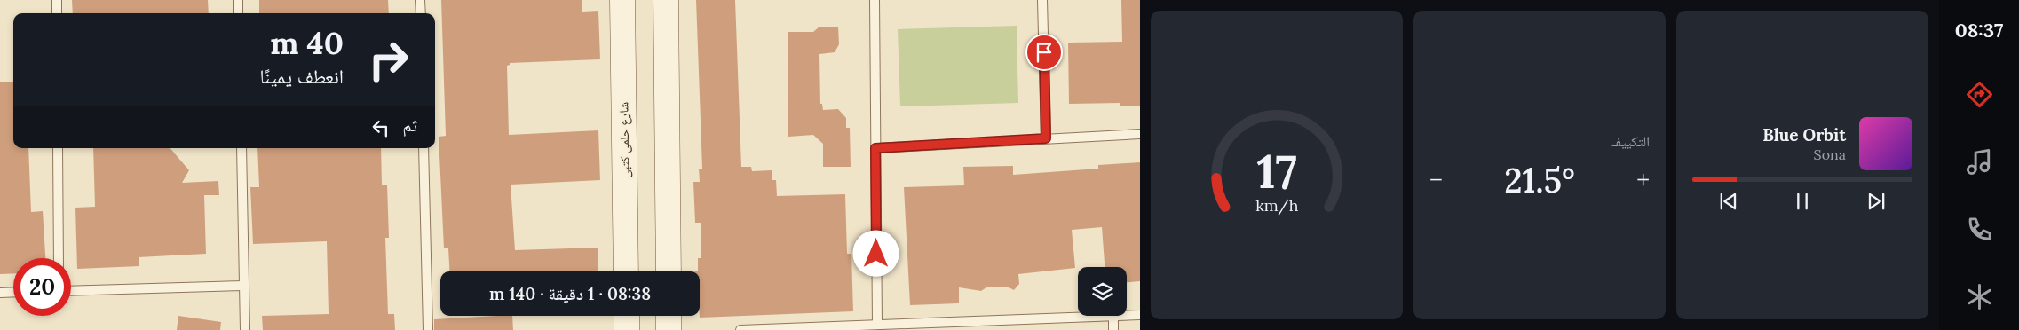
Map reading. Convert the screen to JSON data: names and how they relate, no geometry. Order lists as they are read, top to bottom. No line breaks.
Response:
{"streets":{"street":["شارع حلمى كتبى"]},"page":{"tabs":"08:37","tile":"التكييف","turn":["40 m","انعطف يمينًا"],"then":"ثم","song":["Blue Orbit","Sona"],"heat":["−","21.5°","+"],"limit":"20","trip":"08:38 · 1 دقيقة · 140 m","gauge":["17","km/h"]}}
